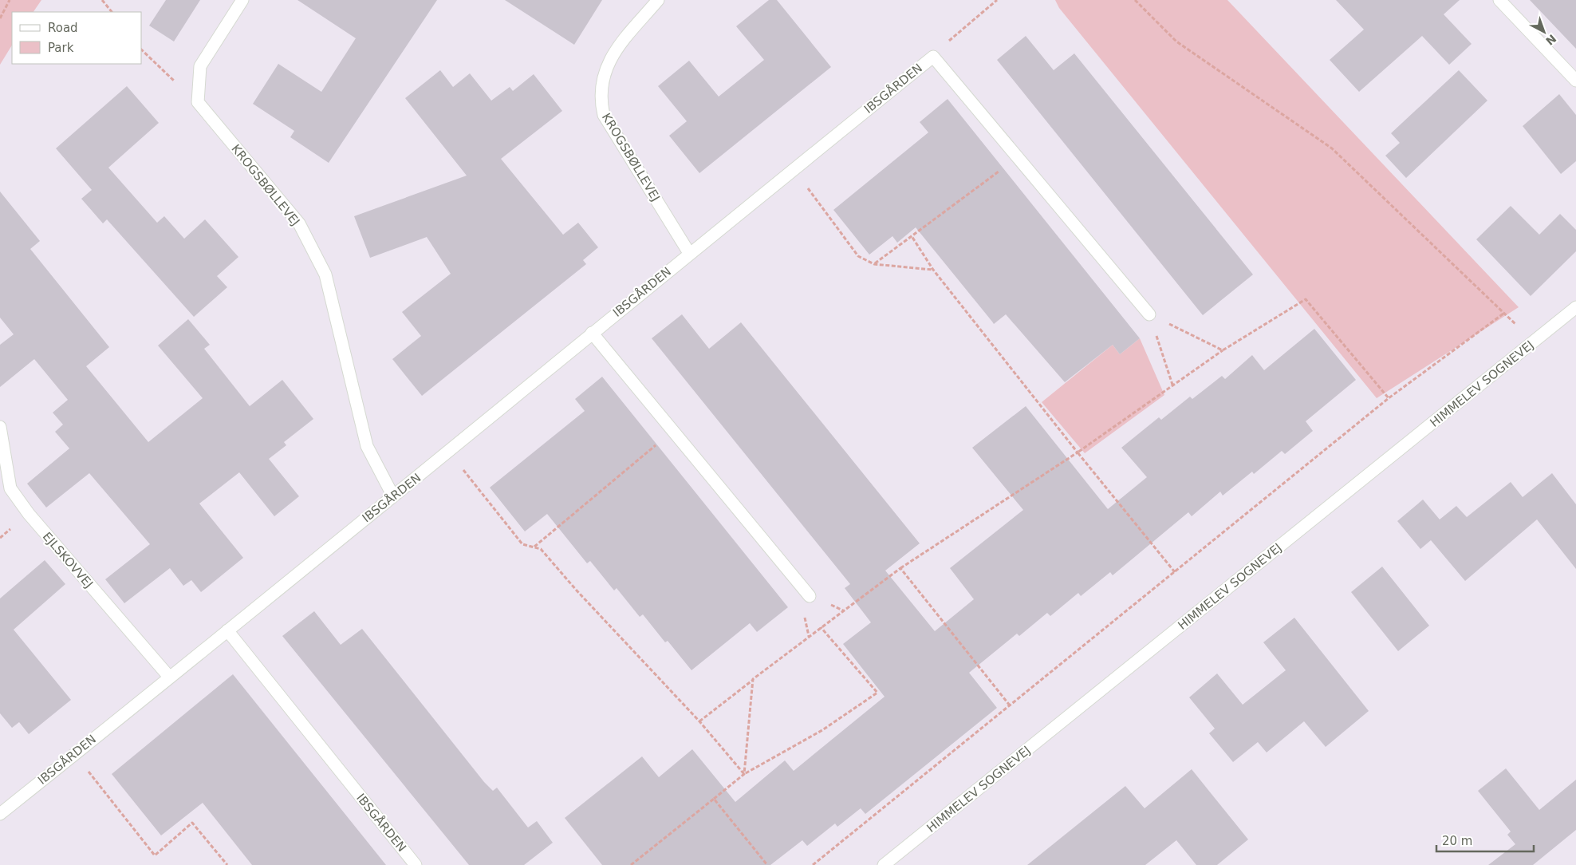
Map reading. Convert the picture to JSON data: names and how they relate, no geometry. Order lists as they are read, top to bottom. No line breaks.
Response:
{"streets":{"street":["IBSGÅRDEN","KROGSBØLLEVEJ","HIMMELEV SOGNEVEJ","EJLSKOVVEJ"]},"crossings":[["IBSGÅRDEN","KROGSBØLLEVEJ"],["IBSGÅRDEN","EJLSKOVVEJ"]],"legend":["Road","Park"],"scale_bar":"20 m","north":"bottom right"}
